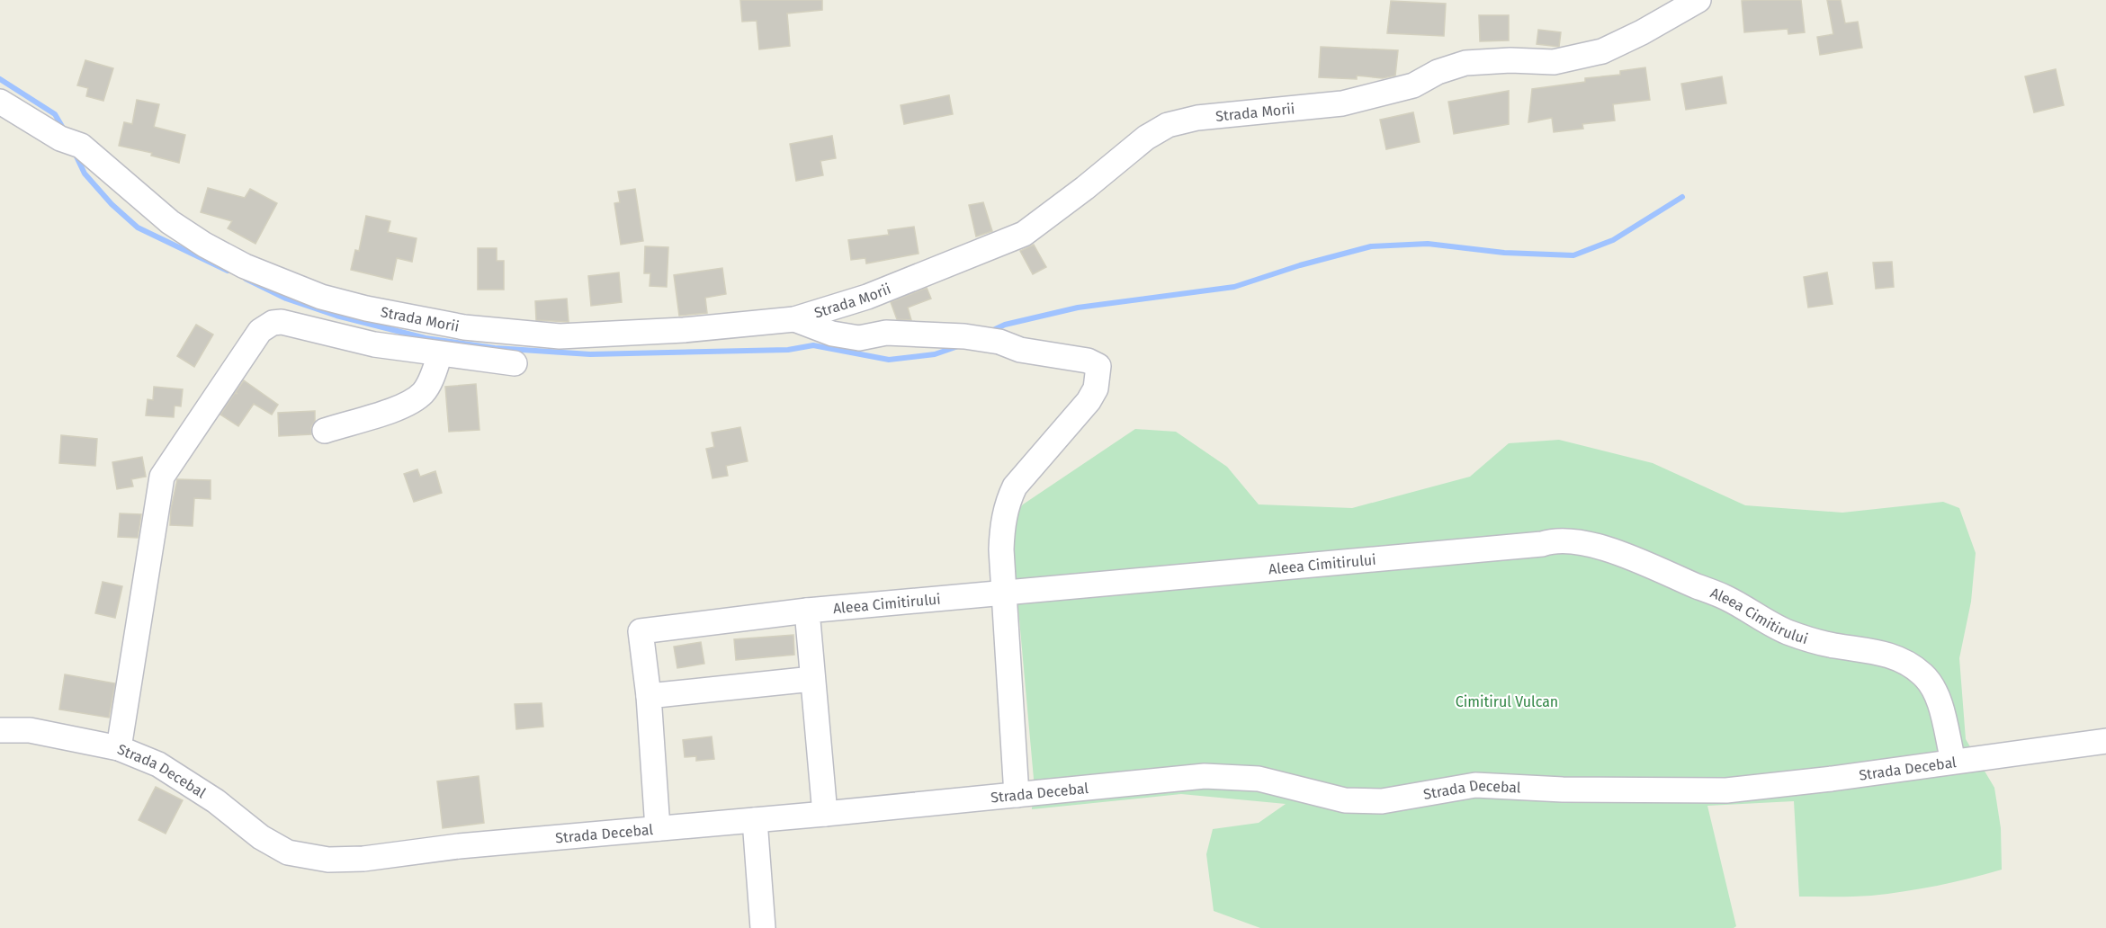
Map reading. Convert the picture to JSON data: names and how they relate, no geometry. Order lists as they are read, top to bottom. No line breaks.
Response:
{"streets":{"street":["Strada Morii","Aleea Cimitirului","Strada Decebal"]},"crossings":[["Aleea Cimitirului","Strada Decebal"]],"parks":["Cimitirul Vulcan"]}
